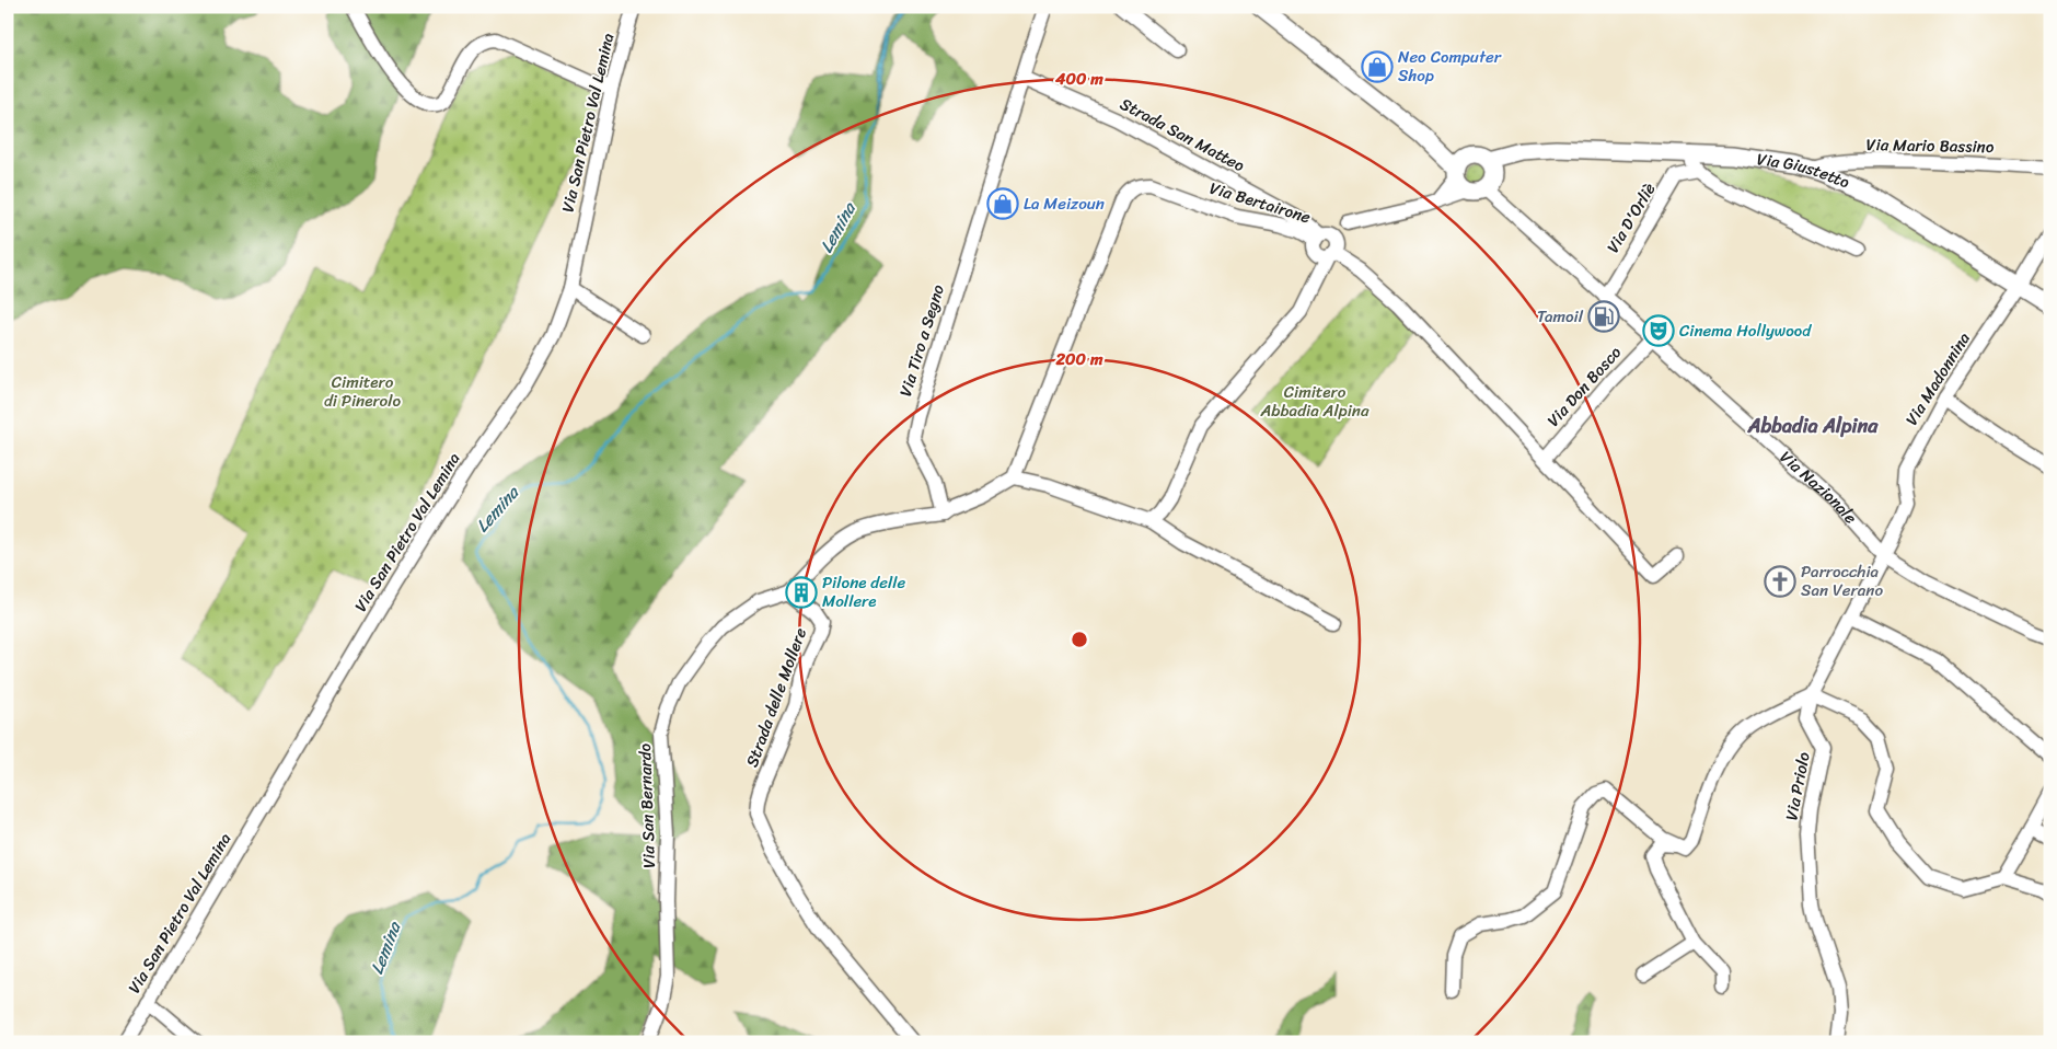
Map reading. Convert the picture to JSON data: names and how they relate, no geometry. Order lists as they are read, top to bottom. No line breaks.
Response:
{"streets":{"main road":["Via Giustetto"],"street":["Via San Pietro Val Lemina","Strada San Matteo","Via Mario Bassino","Via Bertairone","Via D'Orliè","Via Tiro a Segno","Via Madonnina","Via Don Bosco","Via Nazionale","Strada delle Mollere","Via Priolo","Via San Bernardo"]},"crossings":[["Strada San Matteo","Via Bertairone"],["Strada San Matteo","Via Tiro a Segno"],["Via Mario Bassino","Via Giustetto"],["Via Giustetto","Via Madonnina"],["Via Giustetto","Via Nazionale"],["Via D'Orliè","Via Nazionale"],["Via Madonnina","Via Nazionale"],["Via Madonnina","Via Priolo"],["Via Don Bosco","Via Nazionale"],["Via Nazionale","Via Priolo"],["Strada delle Mollere","Via San Bernardo"]],"districts":["Abbadia Alpina"],"water":["Lemina"],"parks":["Cimitero di Pinerolo","Cimitero Abbadia Alpina"],"places":{"shop":["Neo Computer Shop","La Meizoun"],"fuel station":["Tamoil"],"theatre":["Cinema Hollywood"],"church":["Parrocchia San Verano"],"building":["Pilone delle Mollere"]},"rings":["400 m","200 m"]}
